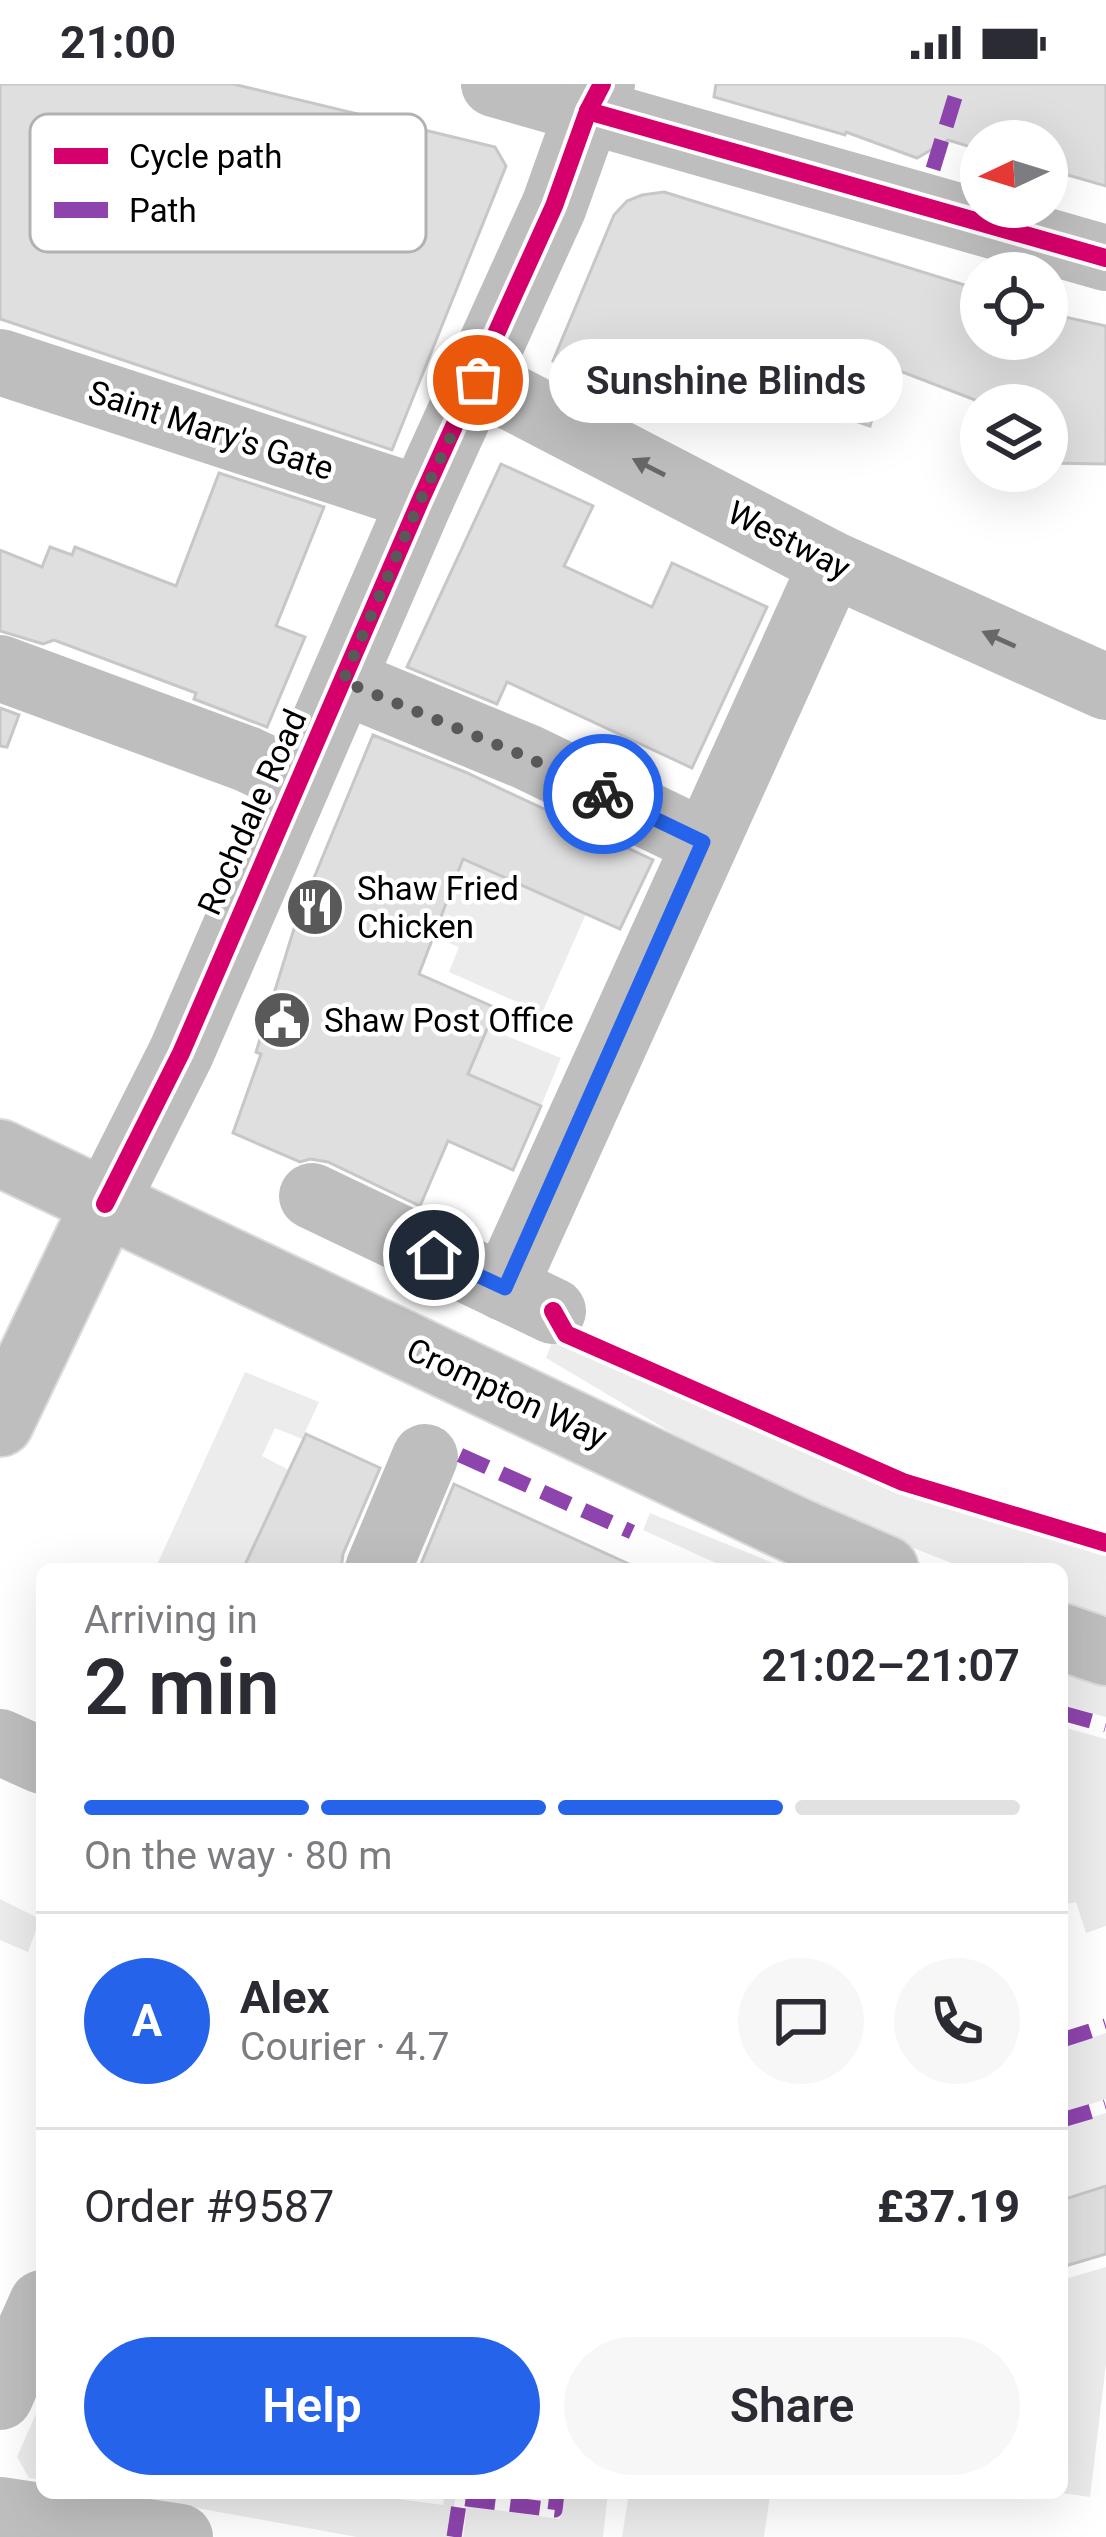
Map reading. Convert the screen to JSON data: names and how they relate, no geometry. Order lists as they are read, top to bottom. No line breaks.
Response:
{"streets":{"street":["Saint Mary's Gate","Westway","Rochdale Road","Crompton Way"]},"crossings":[["Saint Mary's Gate","Rochdale Road"],["Westway","Rochdale Road"],["Rochdale Road","Crompton Way"]],"places":{"other":["Sunshine Blinds"],"restaurant":["Shaw Fried Chicken"],"public building":["Shaw Post Office"]},"legend":["Cycle path","Path"],"north":"left","page":{"status":"21:00","bubble":"Sunshine Blinds","heading":["2 min","Arriving in","21:02–21:07"],"panel":["Alex","Courier · 4.7","Order #9587","£37.19"],"bar":"On the way · 80 m","round":"A","buttons":["Help","Share"]}}
